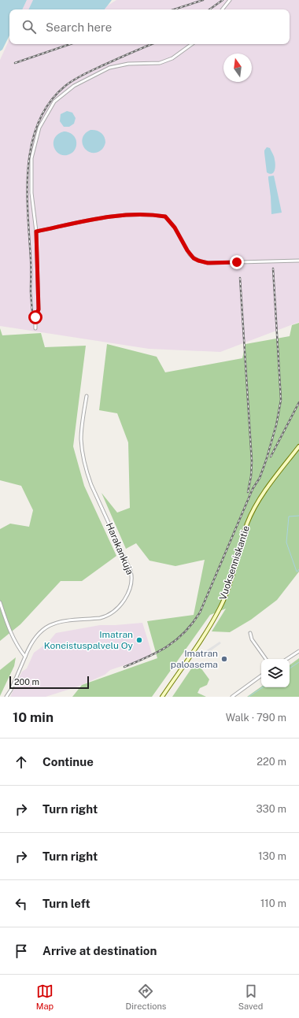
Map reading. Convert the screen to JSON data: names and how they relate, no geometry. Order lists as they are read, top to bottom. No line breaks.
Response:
{"streets":{"street":["Harakankuja","Vuoksenniskantie"]},"places":["Imatran Koneistuspalvelu Oy","Imatran paloasema"],"scale_bar":"200 m","north":"top","page":{"search":"Search here","scale":"200 m","heading":["10 min","Walk · 790 m"],"list":[["Continue","220 m"],["Turn right","330 m"],["Turn right","130 m"],["Turn left","110 m"],"Arrive at destination"],"nav":["Map","Directions","Saved"]}}
